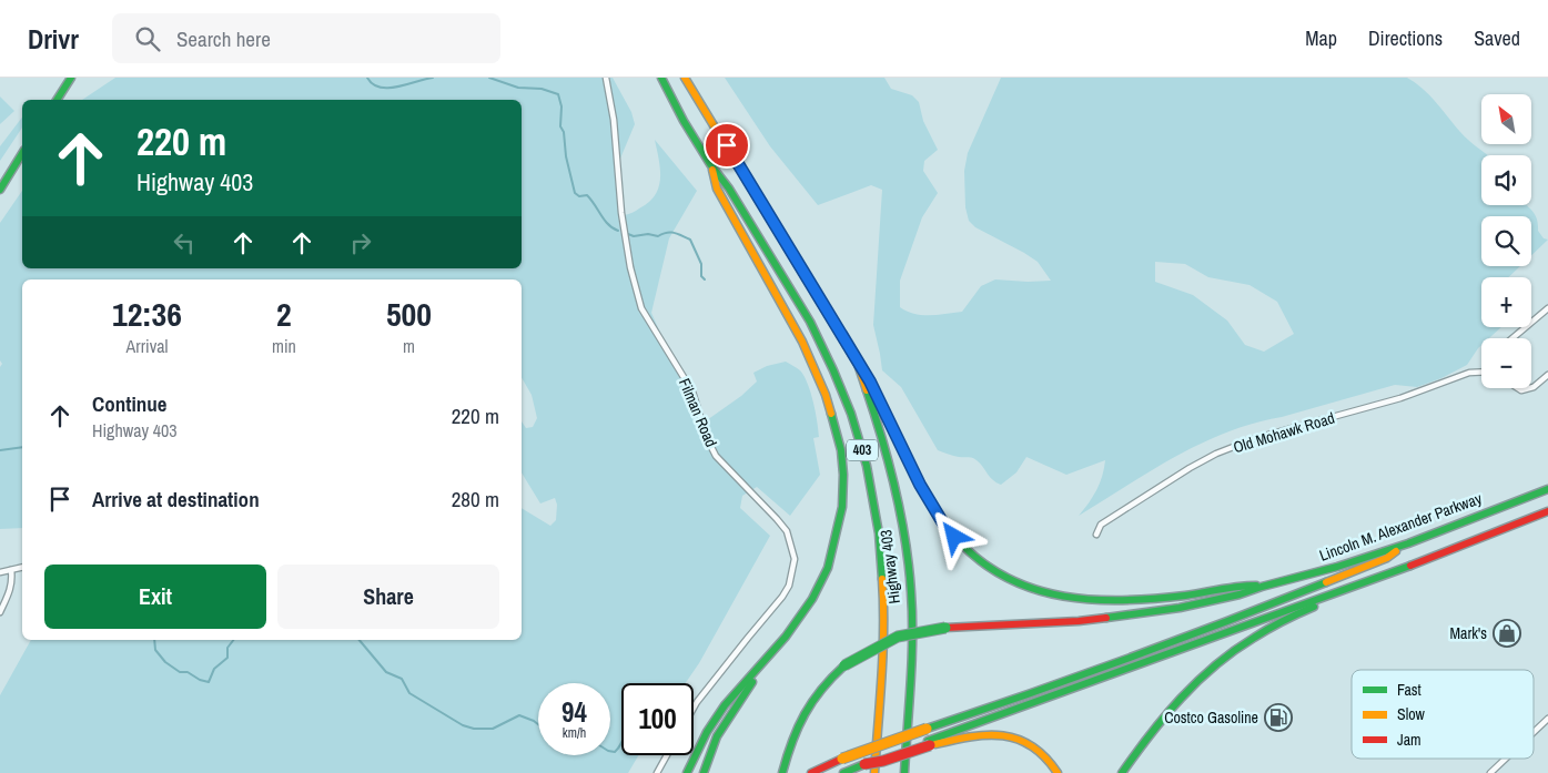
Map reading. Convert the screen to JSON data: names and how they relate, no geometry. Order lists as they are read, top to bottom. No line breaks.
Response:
{"streets":{"main road":["403","Lincoln M. Alexander Parkway","Highway 403"],"street":["Filman Road","Old Mohawk Road"]},"places":{"shop":["Mark's"],"fuel station":["Costco Gasoline"]},"legend":["Fast","Slow","Jam"],"north":"top left","page":{"header":"Drivr","search":"Search here","nav":["Map","Directions","Saved"],"map_buttons":["+","−"],"turn":["220 m","Highway 403"],"eta":["12:36","Arrival","2","min","500","m"],"list":[{"name":"Continue","note":"Highway 403","value":"220 m"},{"name":"Arrive at destination","value":"280 m"}],"buttons":["Exit","Share"],"speed":"94 km/h","limit":"100"}}
